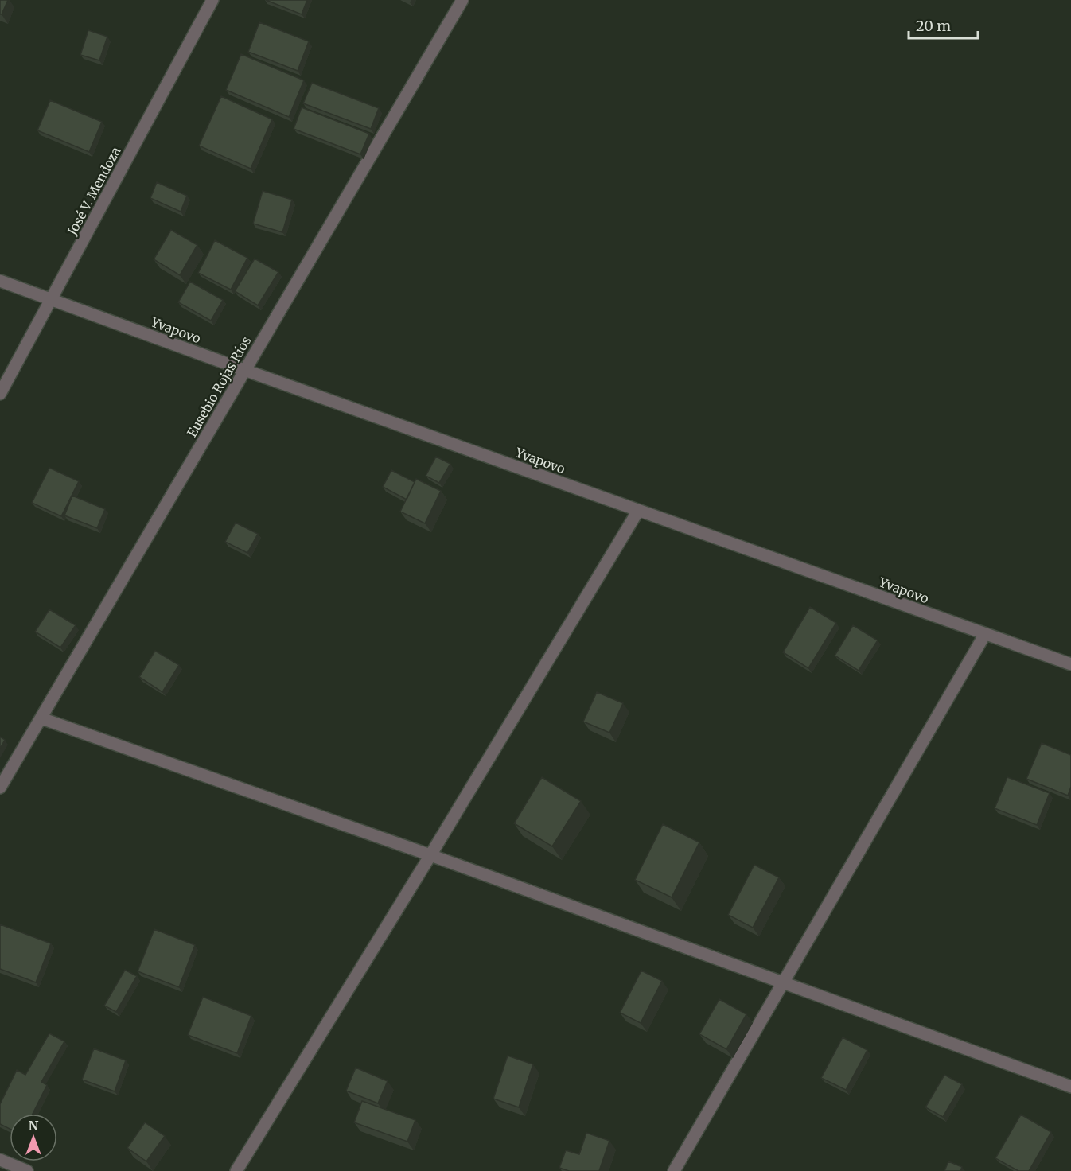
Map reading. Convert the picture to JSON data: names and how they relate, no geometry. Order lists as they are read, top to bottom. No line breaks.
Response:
{"streets":{"street":["José V. Mendoza","Yvapovo","Eusebio Rojas Ríos"]},"crossings":[["José V. Mendoza","Yvapovo"],["Yvapovo","Eusebio Rojas Ríos"]],"scale_bar":"20 m","north":"top"}
